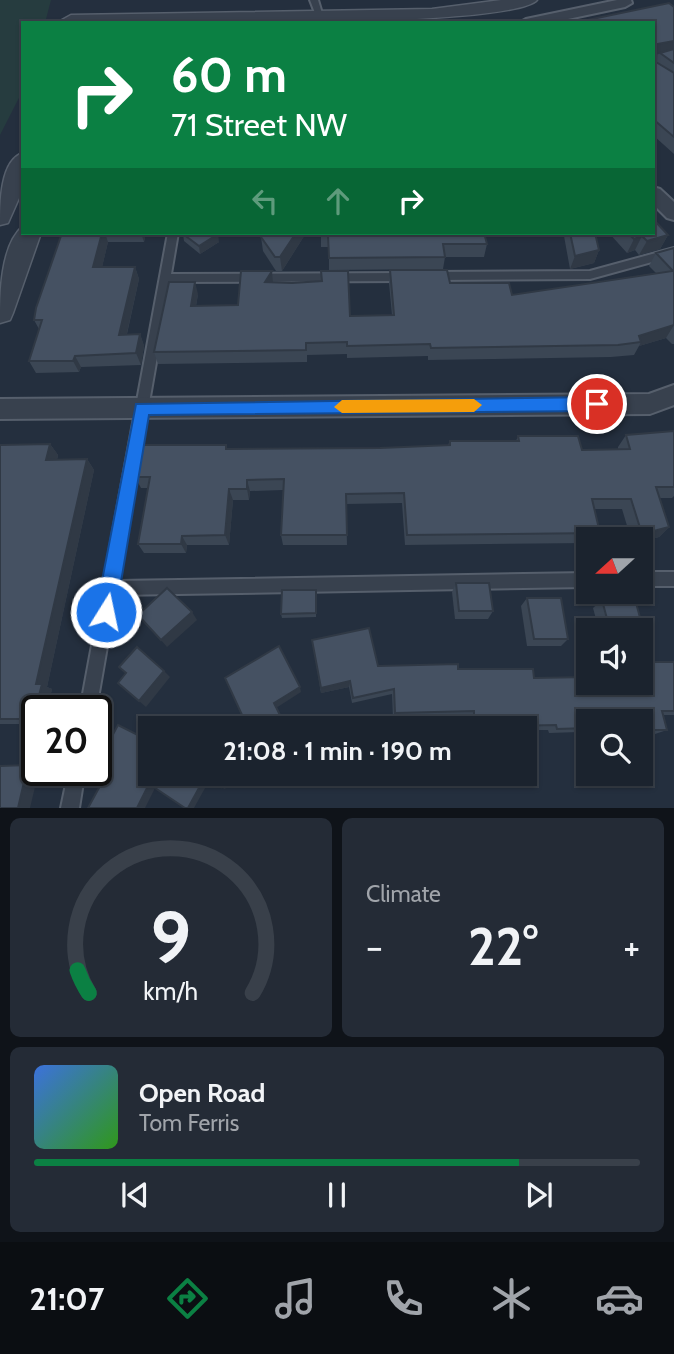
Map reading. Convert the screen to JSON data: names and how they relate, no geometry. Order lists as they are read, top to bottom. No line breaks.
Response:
{"north":"left","page":{"turn":["60 m","71 Street NW"],"limit":"20","trip":"21:08 · 1 min · 190 m","tile":"Climate","heat":["−","22°","+"],"song":["Open Road","Tom Ferris"],"tabs":"21:07","gauge":["9","km/h"]}}
